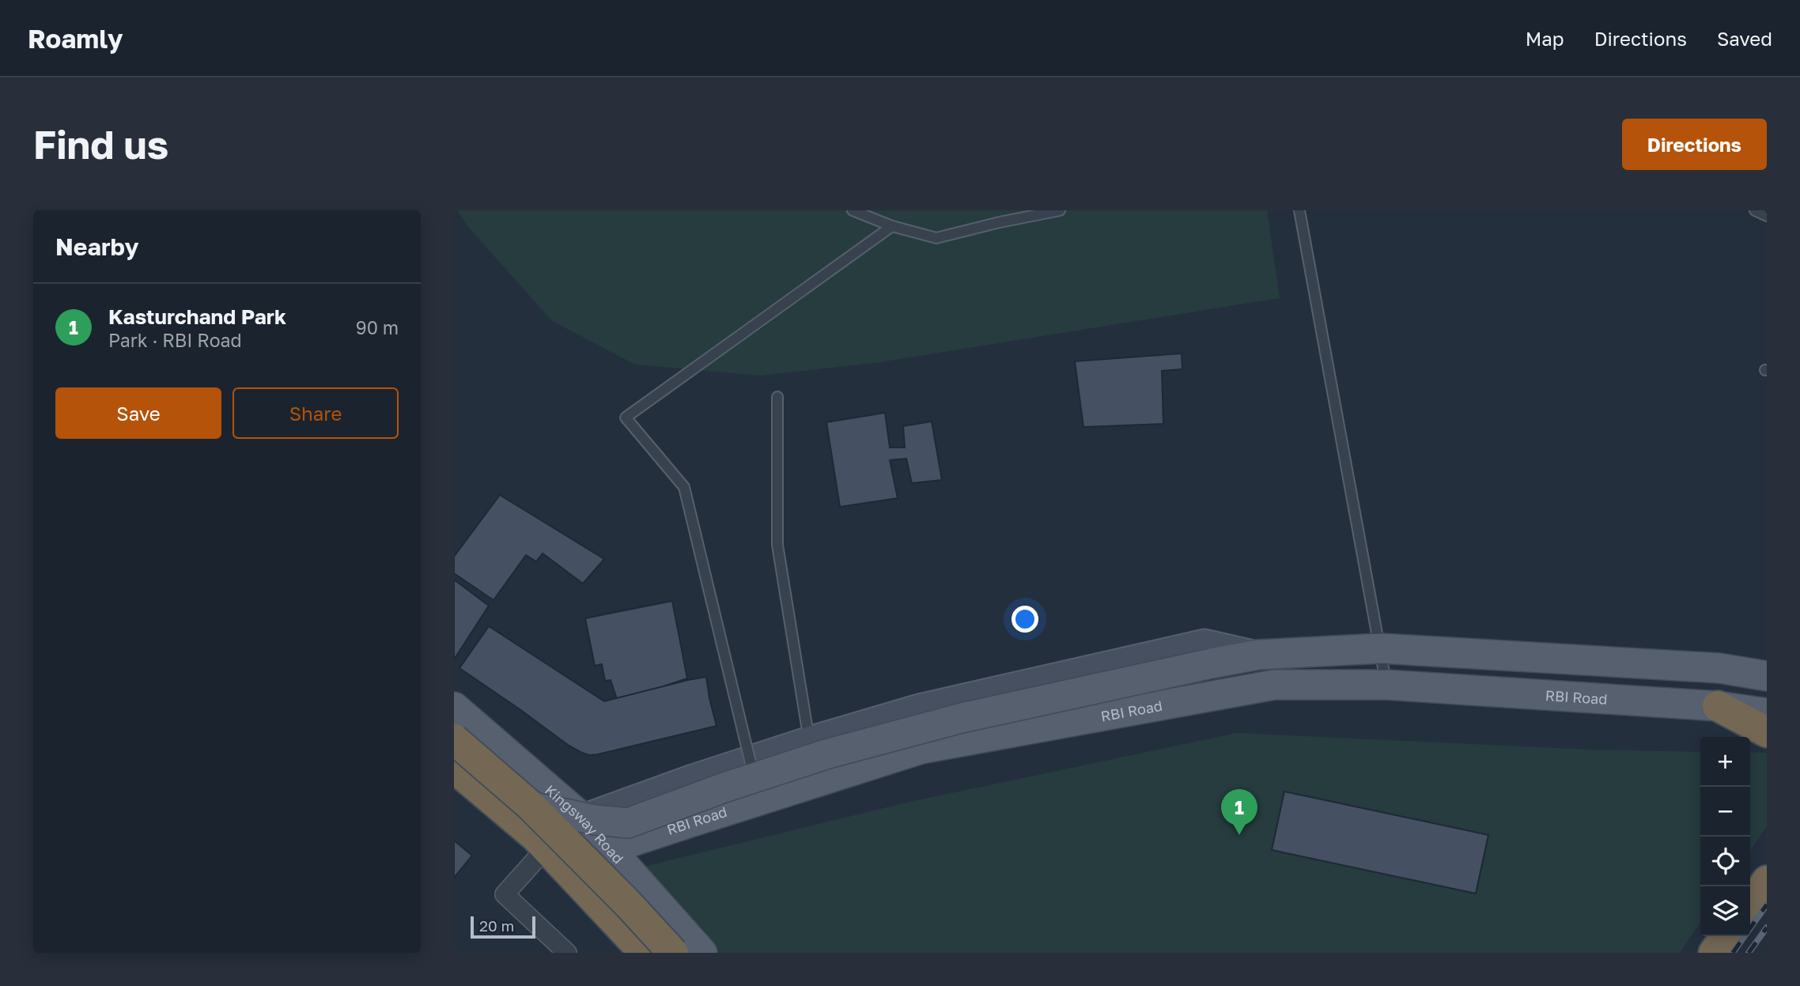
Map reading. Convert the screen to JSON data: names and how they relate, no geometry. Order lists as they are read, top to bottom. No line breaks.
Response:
{"streets":{"main road":["RBI Road","Kingsway Road"]},"crossings":[["RBI Road","Kingsway Road"]],"scale_bar":"20 m","page":{"header":"Roamly","nav":["Map","Directions","Saved"],"buttons":["Directions",["Save","Share"]],"title":"Find us","heading":"Nearby","list":[{"mark":"1","name":"Kasturchand Park","note":"Park · RBI Road","value":"90 m"}],"map_buttons":["+","−"],"pins":"1","scale":"20 m"}}
